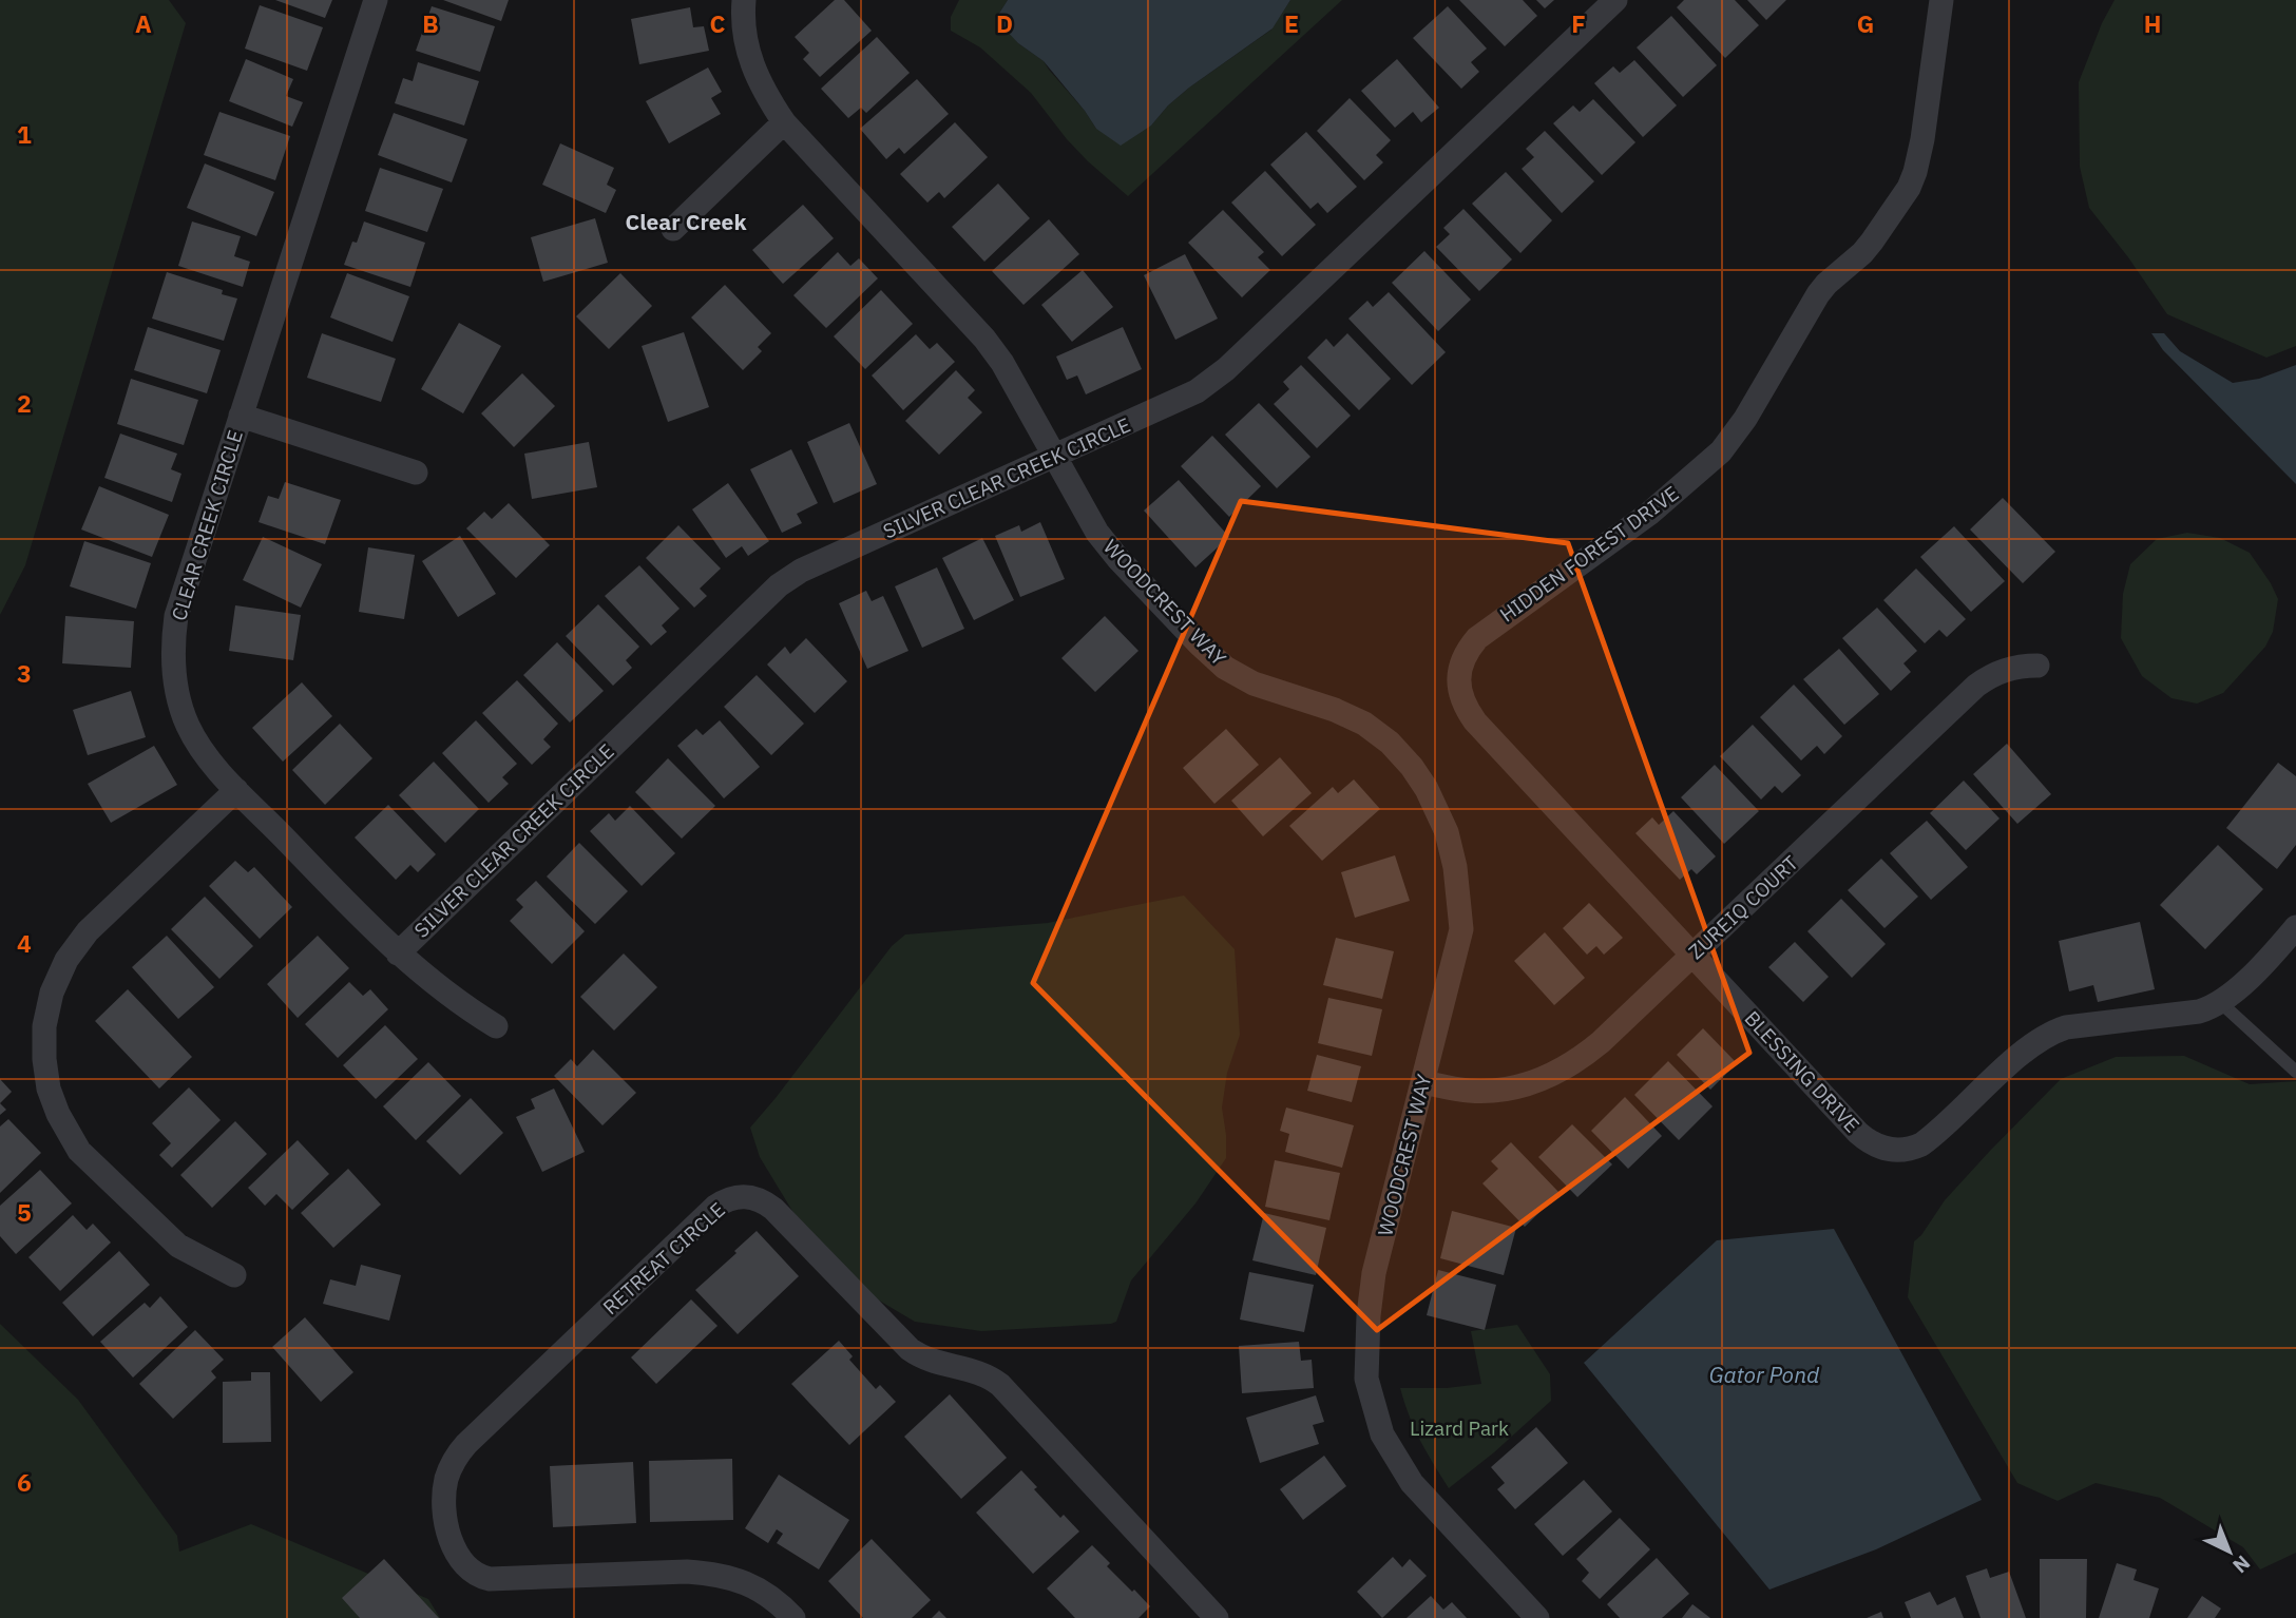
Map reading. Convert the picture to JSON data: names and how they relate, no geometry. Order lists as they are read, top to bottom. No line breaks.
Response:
{"streets":{"street":["SILVER CLEAR CREEK CIRCLE","CLEAR CREEK CIRCLE","HIDDEN FOREST DRIVE","WOODCREST WAY","ZUREIQ COURT","BLESSING DRIVE","RETREAT CIRCLE"]},"crossings":[["SILVER CLEAR CREEK CIRCLE","CLEAR CREEK CIRCLE"],["SILVER CLEAR CREEK CIRCLE","WOODCREST WAY"],["HIDDEN FOREST DRIVE","ZUREIQ COURT"],["HIDDEN FOREST DRIVE","BLESSING DRIVE"],["WOODCREST WAY","ZUREIQ COURT"],["ZUREIQ COURT","BLESSING DRIVE"]],"districts":["Clear Creek"],"water":["Gator Pond"],"parks":["Lizard Park"],"north":"bottom right","grid":{"columns":["A","B","C","D","E","F","G","H"],"rows":["1","2","3","4","5","6"]}}
